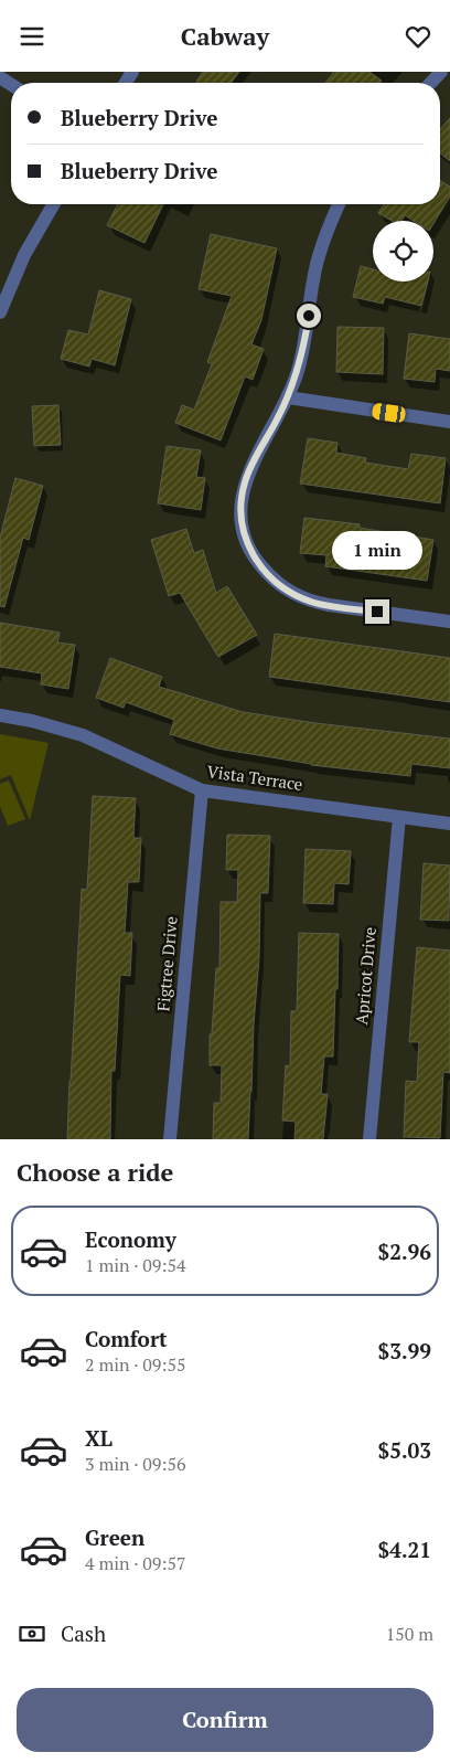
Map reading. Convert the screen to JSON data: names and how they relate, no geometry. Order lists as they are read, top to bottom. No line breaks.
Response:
{"streets":{"street":["Vista Terrace","Figtree Drive","Apricot Drive"]},"crossings":[["Vista Terrace","Figtree Drive"],["Vista Terrace","Apricot Drive"]],"page":{"header":"Cabway","banner":["Blueberry Drive","Blueberry Drive"],"bubble":"1 min","heading":"Choose a ride","list":[{"name":"Economy","note":"1 min · 09:54","value":"$2.96"},{"name":"Comfort","note":"2 min · 09:55","value":"$3.99"},{"name":"XL","note":"3 min · 09:56","value":"$5.03"},{"name":"Green","note":"4 min · 09:57","value":"$4.21"}],"pay":["Cash","150 m"],"buttons":"Confirm"}}
